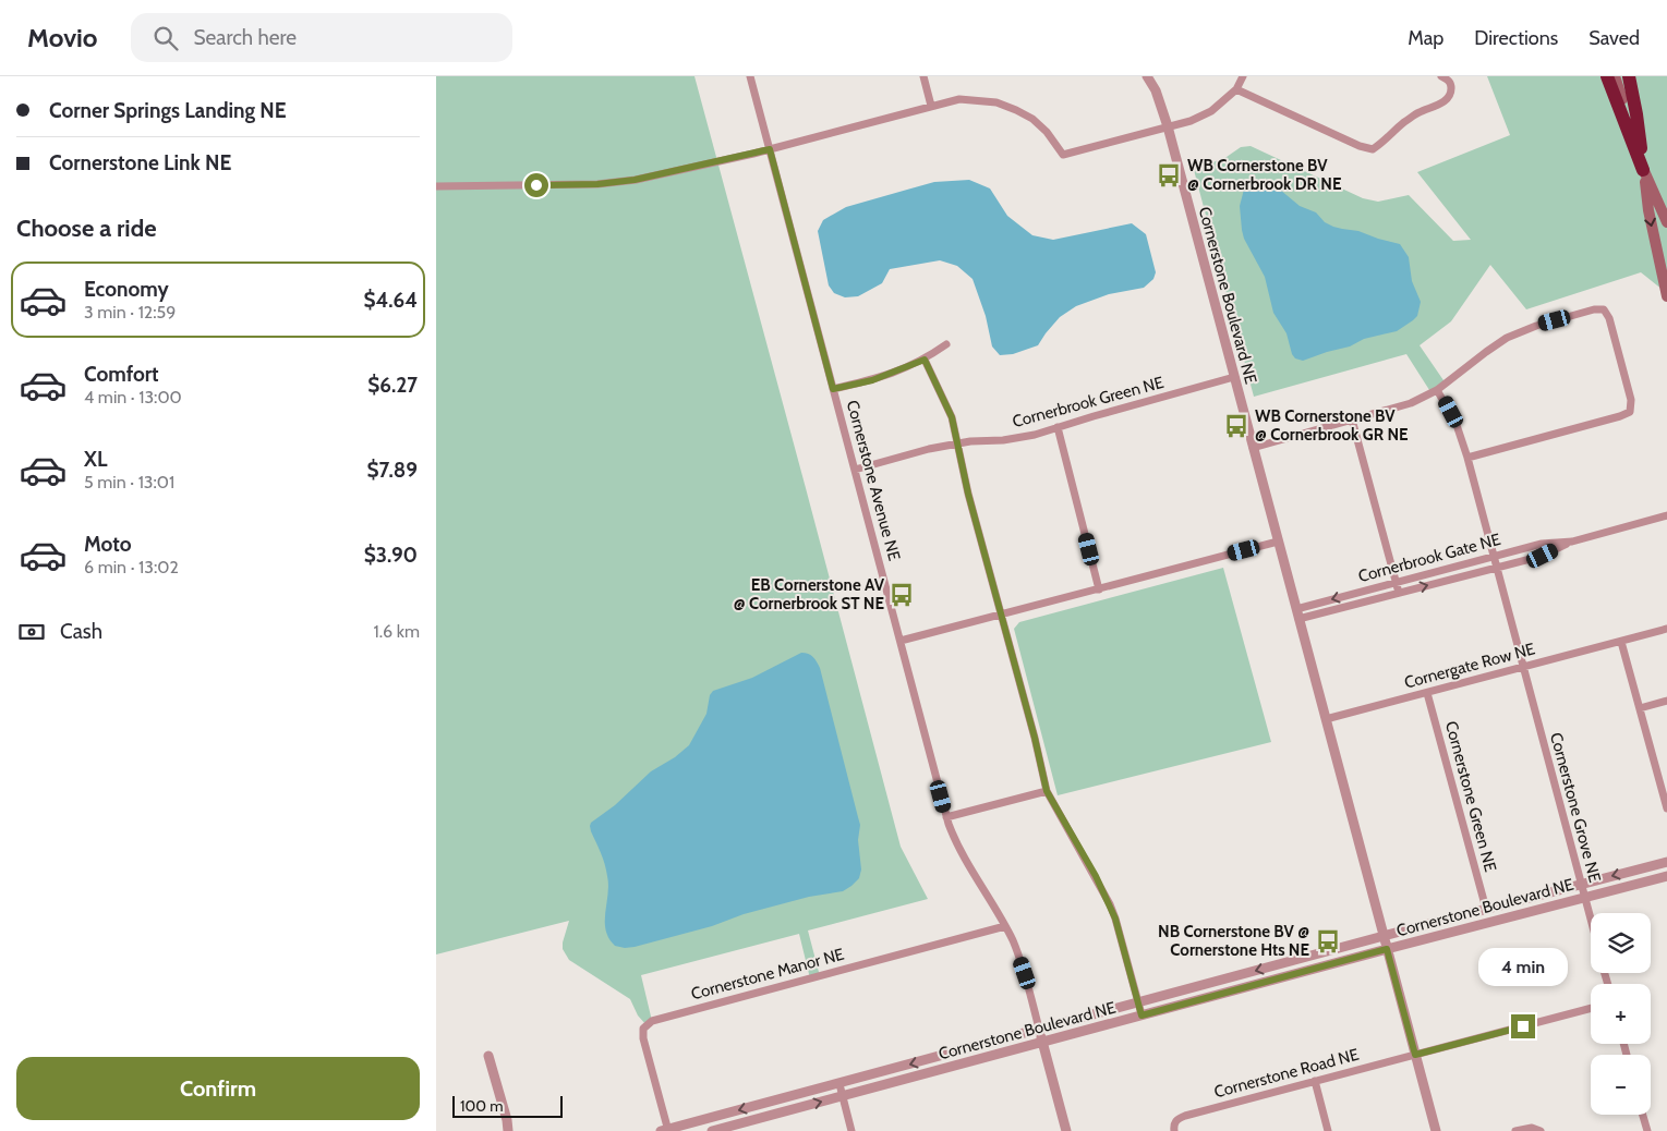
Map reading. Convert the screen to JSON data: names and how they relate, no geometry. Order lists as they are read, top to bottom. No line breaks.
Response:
{"streets":{"street":["Cornerstone Boulevard NE","Cornerbrook Green NE","Cornerstone Avenue NE","Cornerbrook Gate NE","Cornergate Row NE","Cornerstone Green NE","Cornerstone Grove NE","Cornerstone Manor NE","Cornerstone Road NE"]},"crossings":[["Cornerstone Boulevard NE","Cornerbrook Green NE"],["Cornerstone Boulevard NE","Cornerstone Avenue NE"],["Cornerstone Boulevard NE","Cornerbrook Gate NE"],["Cornerstone Boulevard NE","Cornergate Row NE"],["Cornerstone Boulevard NE","Cornerstone Green NE"],["Cornerstone Boulevard NE","Cornerstone Grove NE"],["Cornerstone Boulevard NE","Cornerstone Manor NE"],["Cornerbrook Green NE","Cornerstone Avenue NE"],["Cornerstone Avenue NE","Cornerstone Manor NE"],["Cornerbrook Gate NE","Cornerstone Grove NE"],["Cornergate Row NE","Cornerstone Green NE"],["Cornergate Row NE","Cornerstone Grove NE"]],"places":{"bus stop":["WB Cornerstone BV @ Cornerbrook DR NE","WB Cornerstone BV @ Cornerbrook GR NE","EB Cornerstone AV @ Cornerbrook ST NE","NB Cornerstone BV @ Cornerstone Hts NE"]},"scale_bar":"100 m","page":{"header":"Movio","search":"Search here","nav":["Map","Directions","Saved"],"banner":["Corner Springs Landing NE","Cornerstone Link NE"],"heading":"Choose a ride","list":[{"name":"Economy","note":"3 min · 12:59","value":"$4.64"},{"name":"Comfort","note":"4 min · 13:00","value":"$6.27"},{"name":"XL","note":"5 min · 13:01","value":"$7.89"},{"name":"Moto","note":"6 min · 13:02","value":"$3.90"}],"pay":["Cash","1.6 km"],"map_buttons":["+","−"],"bubble":"4 min","buttons":"Confirm","scale":"100 m"}}
